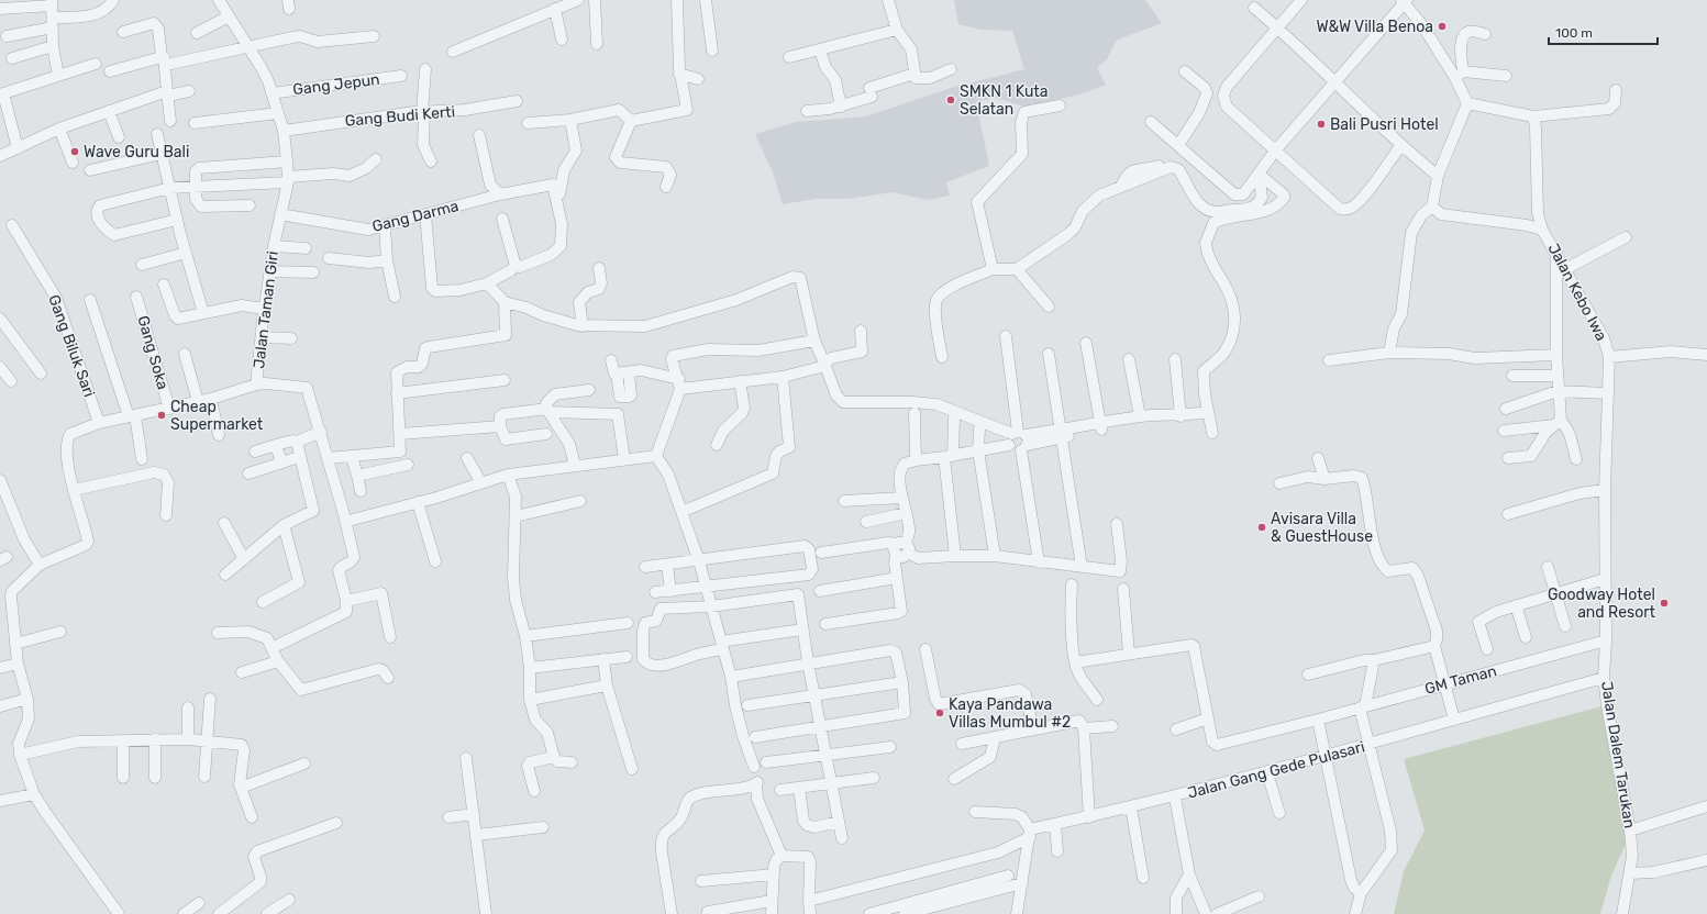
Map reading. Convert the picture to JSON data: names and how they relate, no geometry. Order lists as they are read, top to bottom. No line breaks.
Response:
{"streets":{"street":["Gang Jepun","Gang Budi Kerti","Gang Darma","Jalan Kebo Iwa","Jalan Taman Giri","Gang Biluk Sari","Gang Soka","GM Taman","Jalan Dalem Tarukan","Jalan Gang Gede Pulasari"]},"crossings":[["Gang Jepun","Jalan Taman Giri"],["Gang Budi Kerti","Jalan Taman Giri"],["Gang Darma","Jalan Taman Giri"],["Jalan Kebo Iwa","Jalan Dalem Tarukan"],["Jalan Taman Giri","Gang Biluk Sari"],["Jalan Taman Giri","Gang Soka"],["GM Taman","Jalan Dalem Tarukan"],["Jalan Dalem Tarukan","Jalan Gang Gede Pulasari"]],"places":["W&W Villa Benoa","SMKN 1 Kuta Selatan","Bali Pusri Hotel","Wave Guru Bali","Cheap Supermarket","Avisara Villa & GuestHouse","Goodway Hotel and Resort","Kaya Pandawa Villas Mumbul #2"],"scale_bar":"100 m"}
